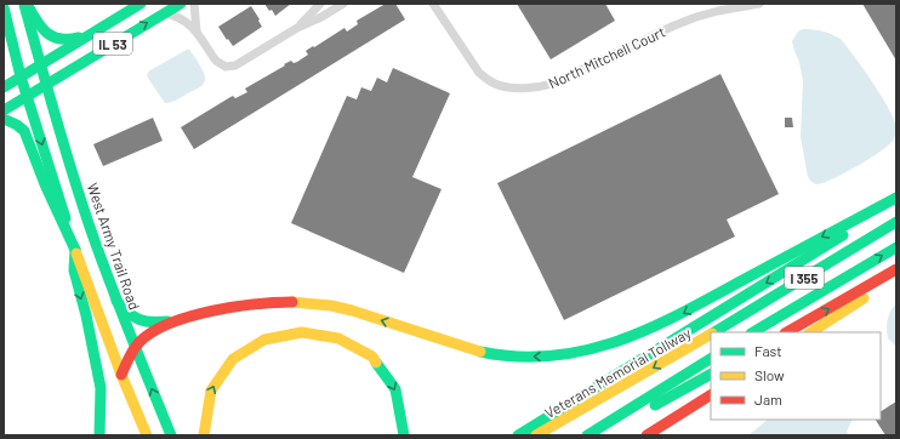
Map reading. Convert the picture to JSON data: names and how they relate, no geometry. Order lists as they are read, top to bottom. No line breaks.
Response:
{"streets":{"main road":["IL 53","West Army Trail Road","I 355","Veterans Memorial Tollway"],"street":["North Mitchell Court"]},"crossings":[["IL 53","West Army Trail Road"]],"legend":["Fast","Slow","Jam"]}
